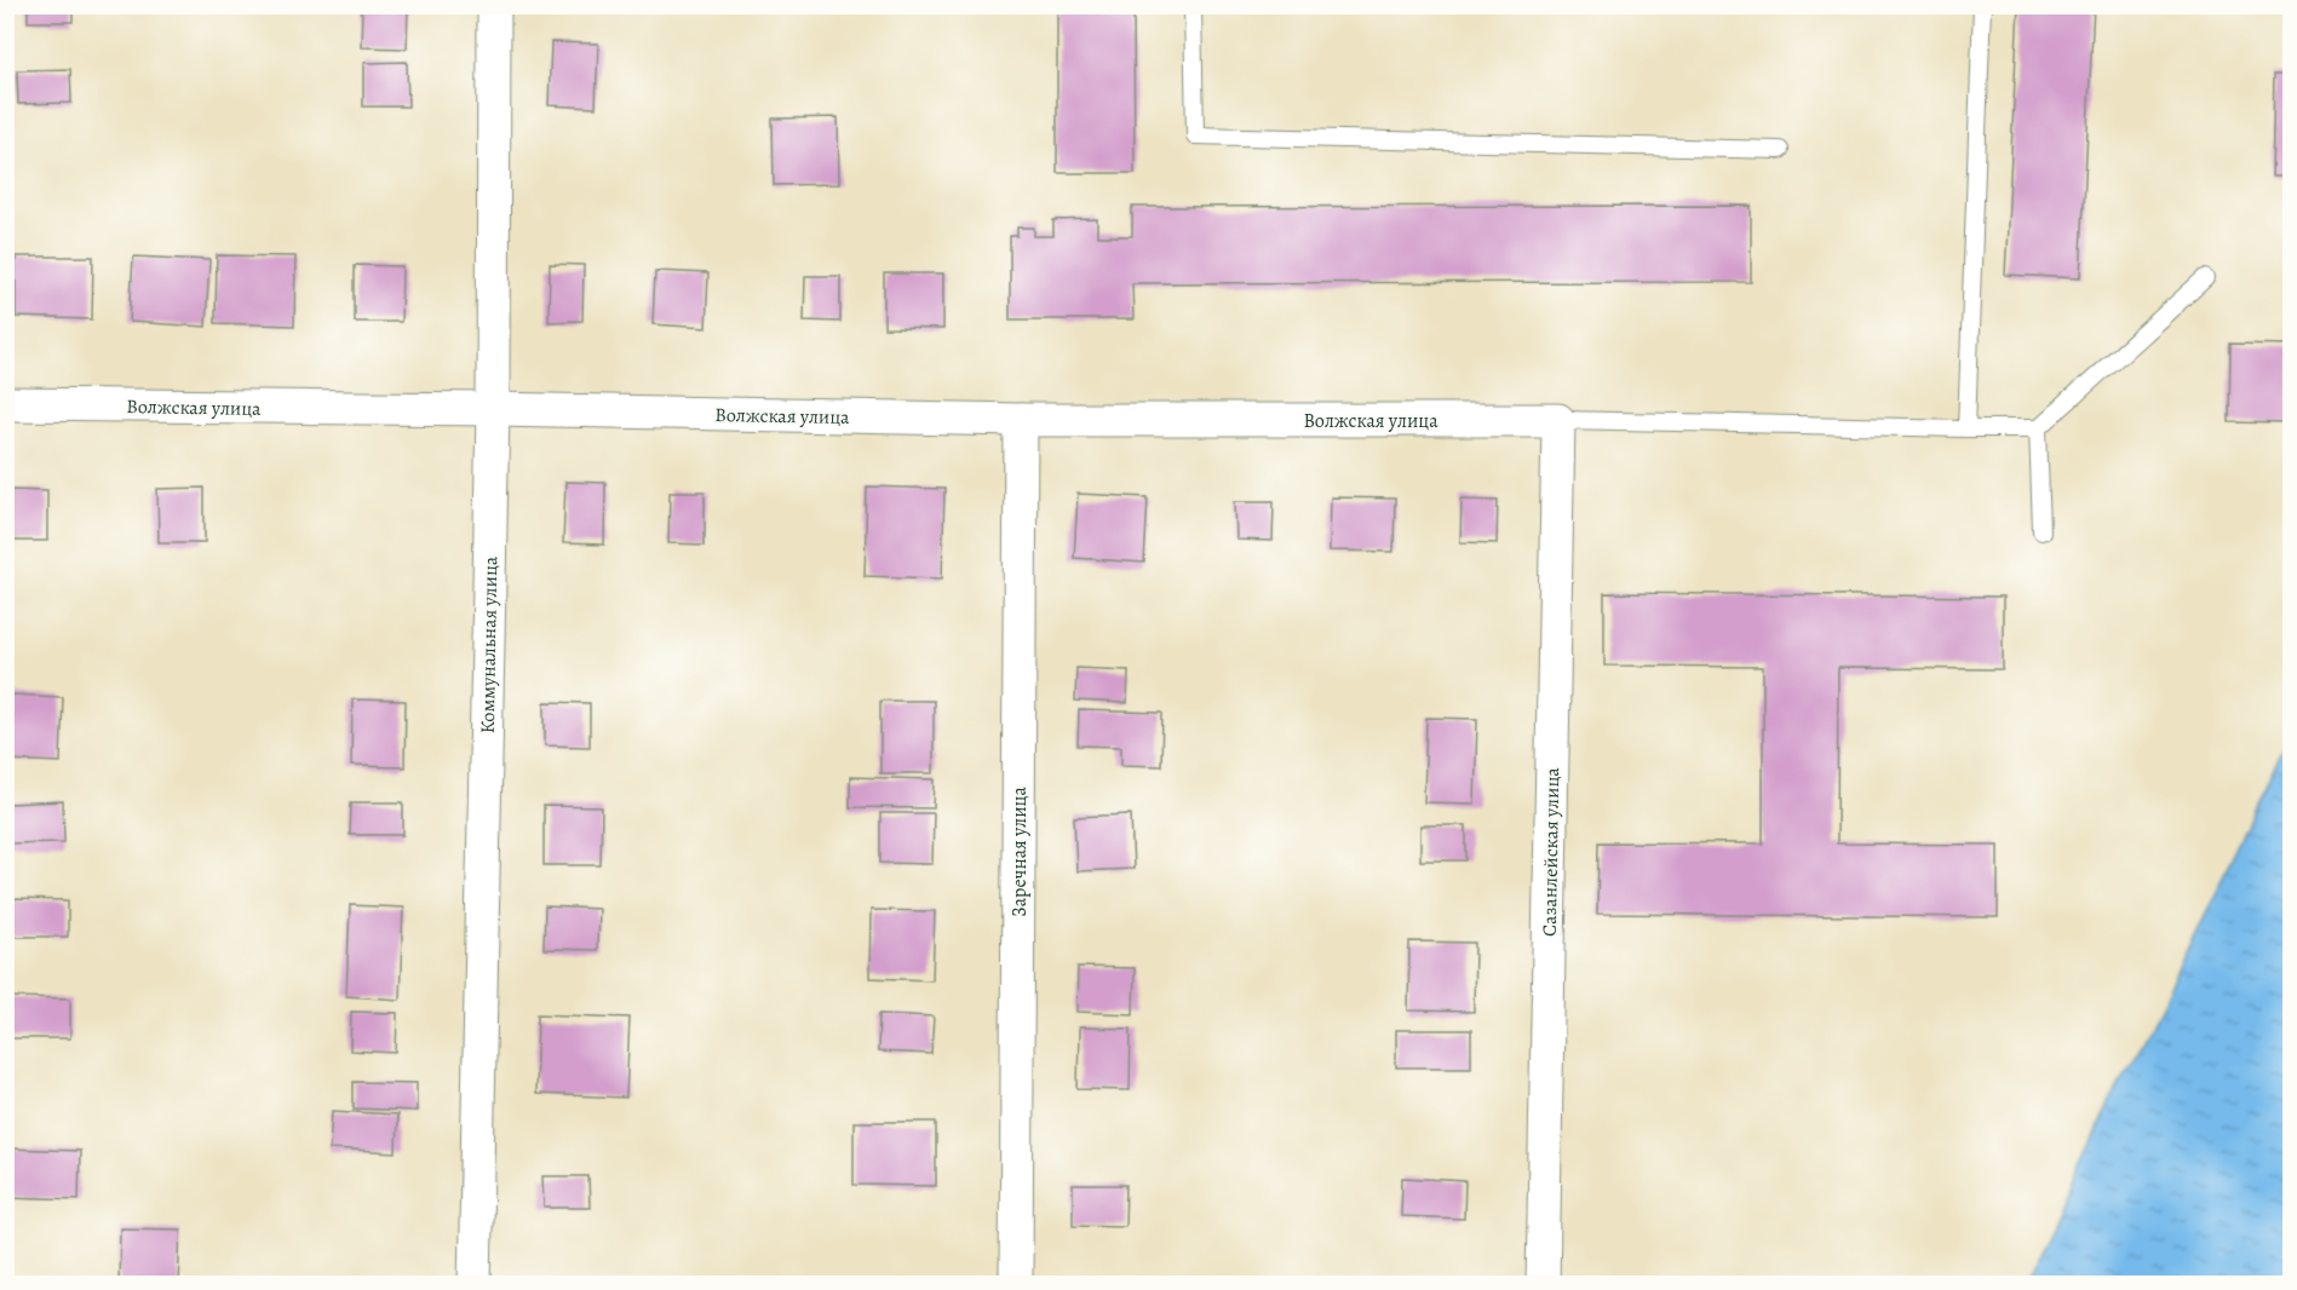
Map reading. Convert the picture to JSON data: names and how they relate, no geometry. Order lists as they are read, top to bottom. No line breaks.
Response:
{"streets":{"street":["Волжская улица","Коммунальная улица","Заречная улица","Сазанлейская улица"]},"crossings":[["Волжская улица","Коммунальная улица"],["Волжская улица","Заречная улица"],["Волжская улица","Сазанлейская улица"]]}
